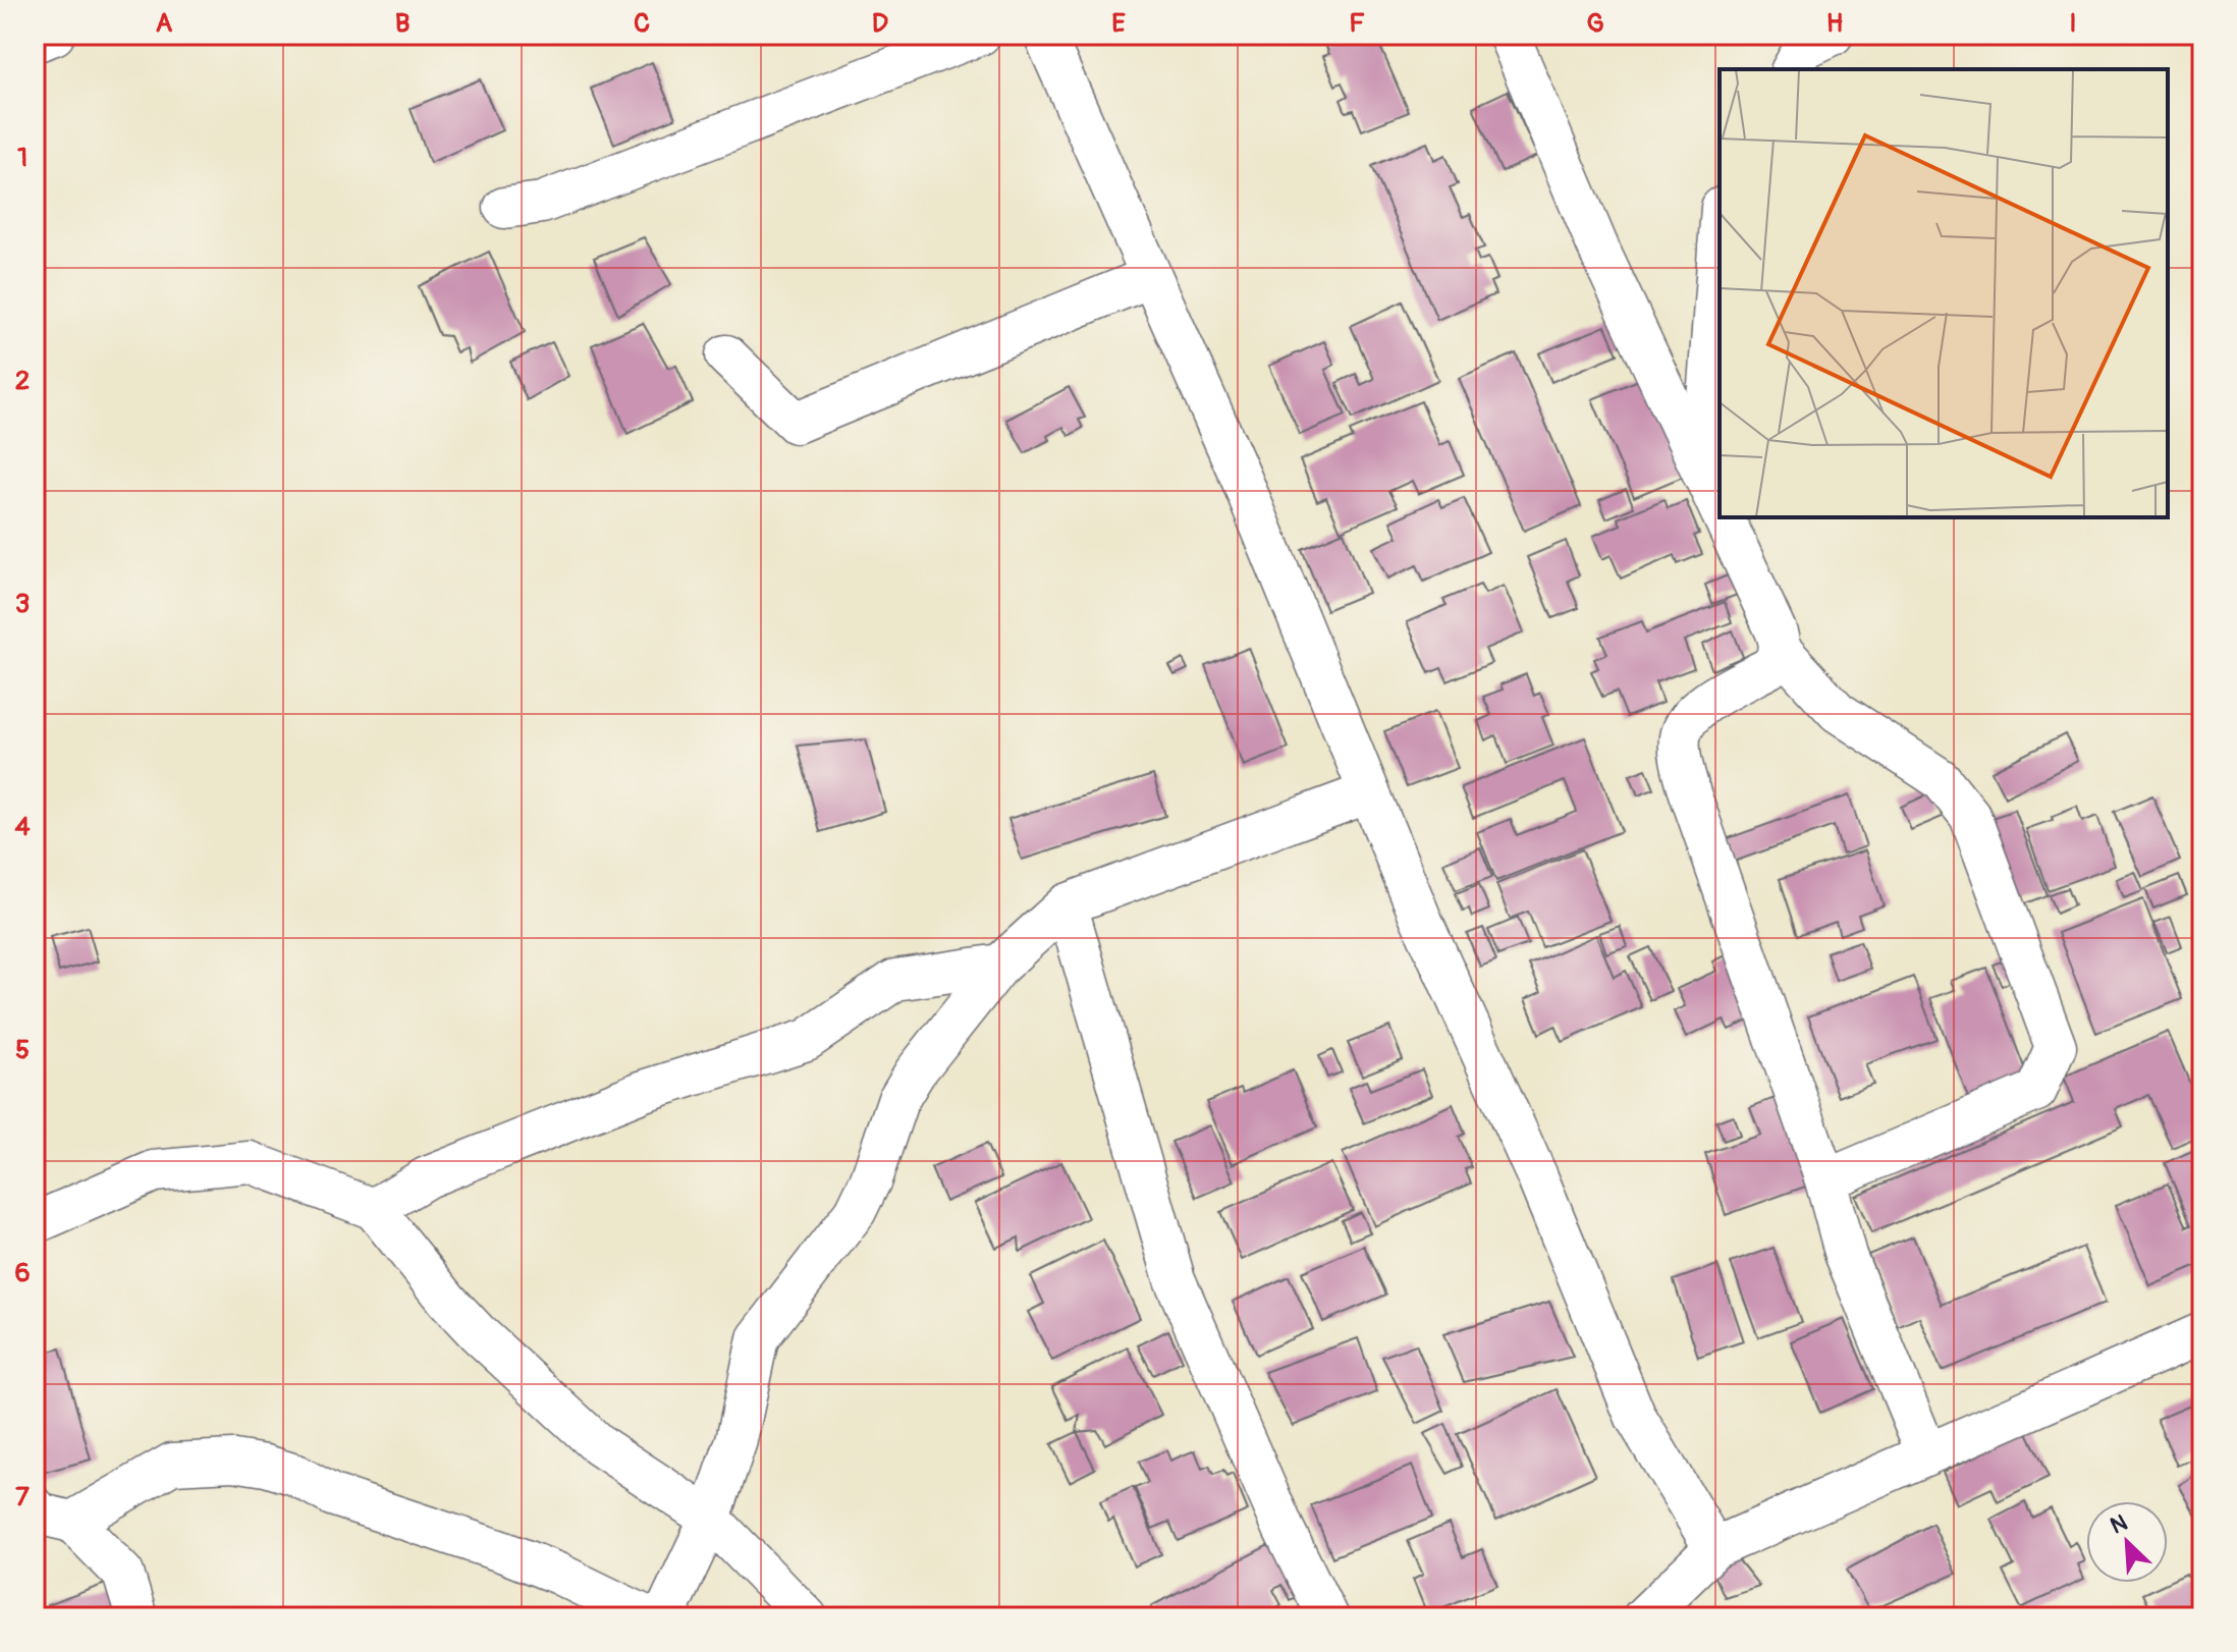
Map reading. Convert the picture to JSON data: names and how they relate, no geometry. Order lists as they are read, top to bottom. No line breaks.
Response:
{"north":"top left","grid":{"columns":["A","B","C","D","E","F","G","H","I"],"rows":["1","2","3","4","5","6","7"]}}
